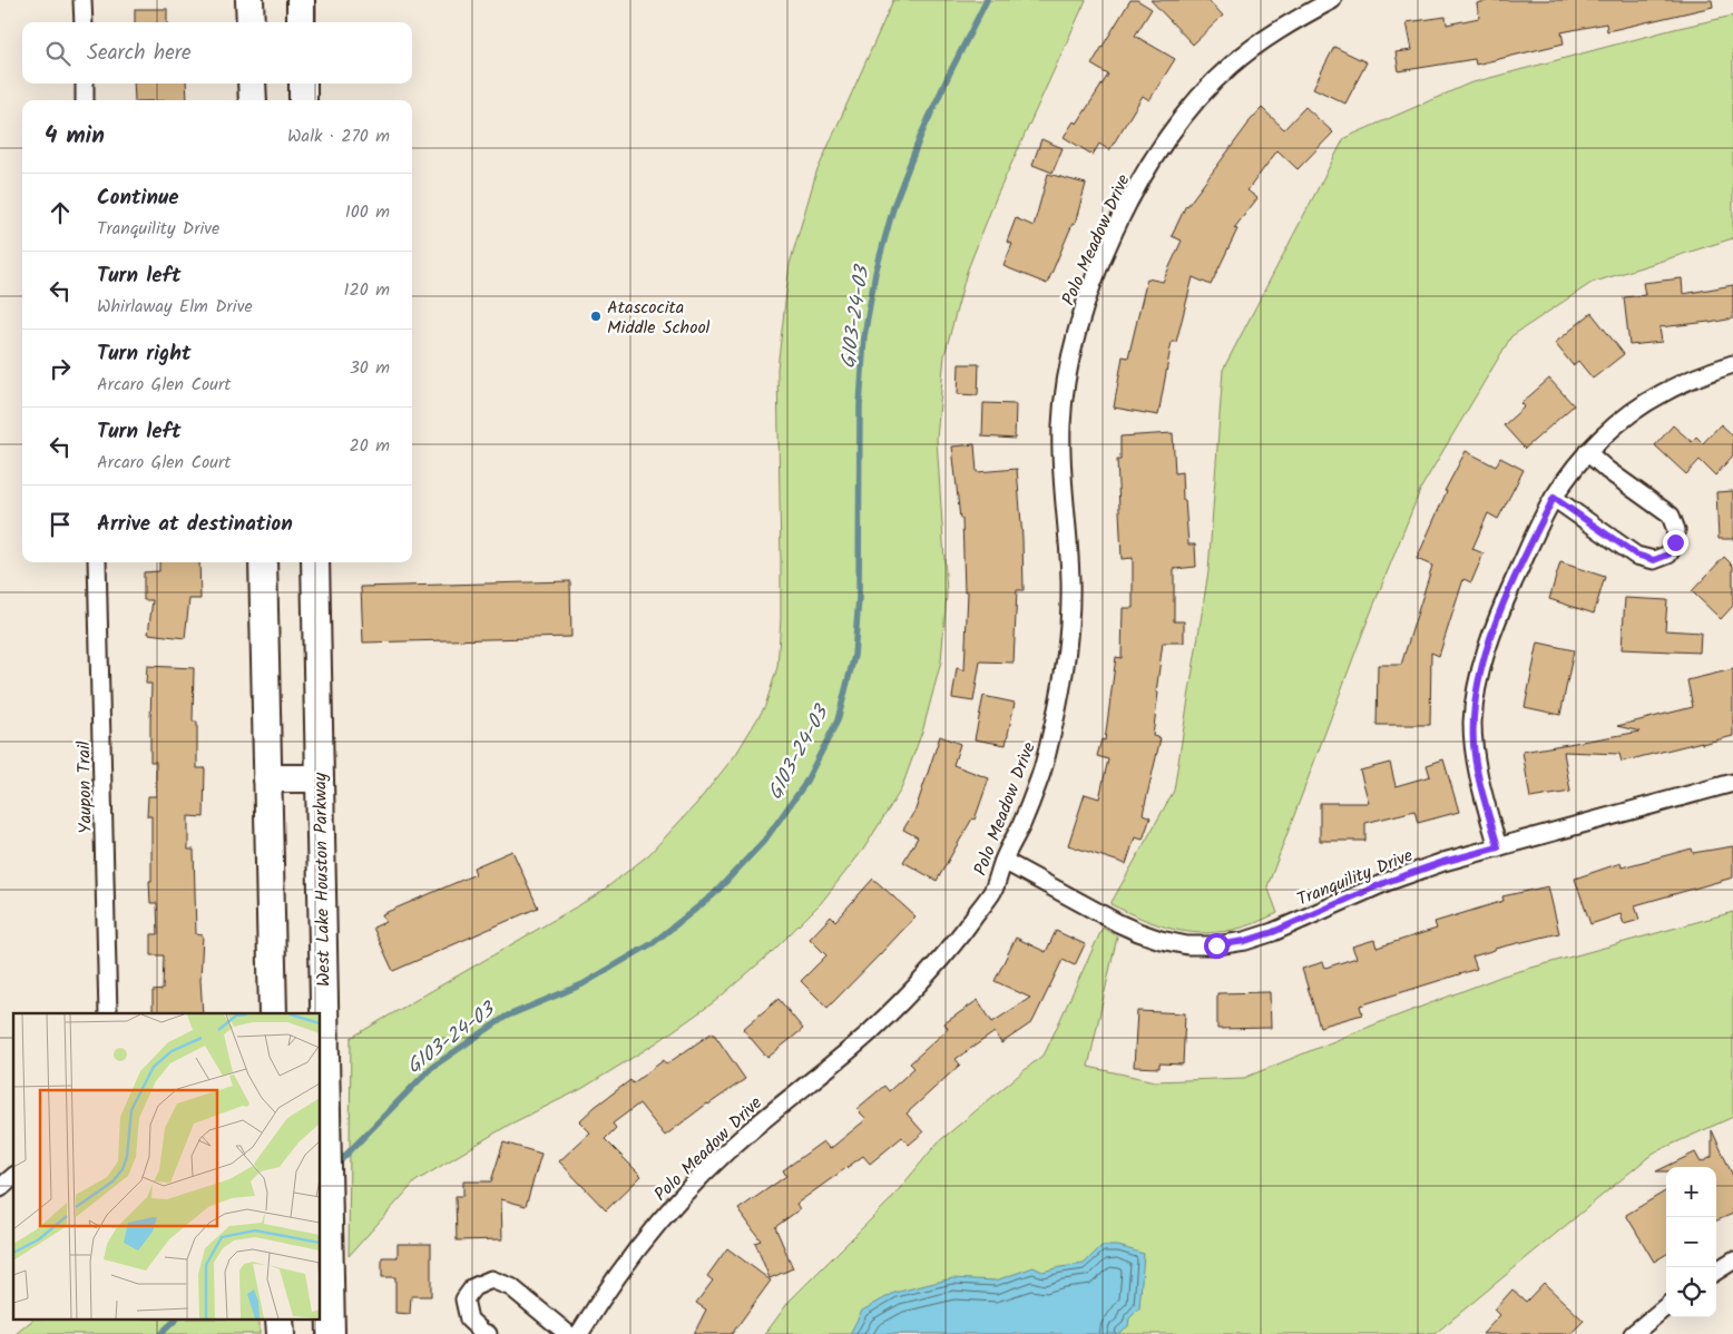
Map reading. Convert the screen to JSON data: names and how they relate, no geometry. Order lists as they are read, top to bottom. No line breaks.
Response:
{"streets":{"main road":["West Lake Houston Parkway"],"street":["Polo Meadow Drive","Yaupon Trail","Tranquility Drive"]},"crossings":[["Polo Meadow Drive","Tranquility Drive"]],"water":["G103-24-03"],"places":["Atascocita Middle School"],"page":{"search":"Search here","heading":["4 min","Walk · 270 m"],"list":[["Continue","Tranquility Drive","100 m"],["Turn left","Whirlaway Elm Drive","120 m"],["Turn right","Arcaro Glen Court","30 m"],["Turn left","Arcaro Glen Court","20 m"],"Arrive at destination"],"map_buttons":["+","−"]}}
